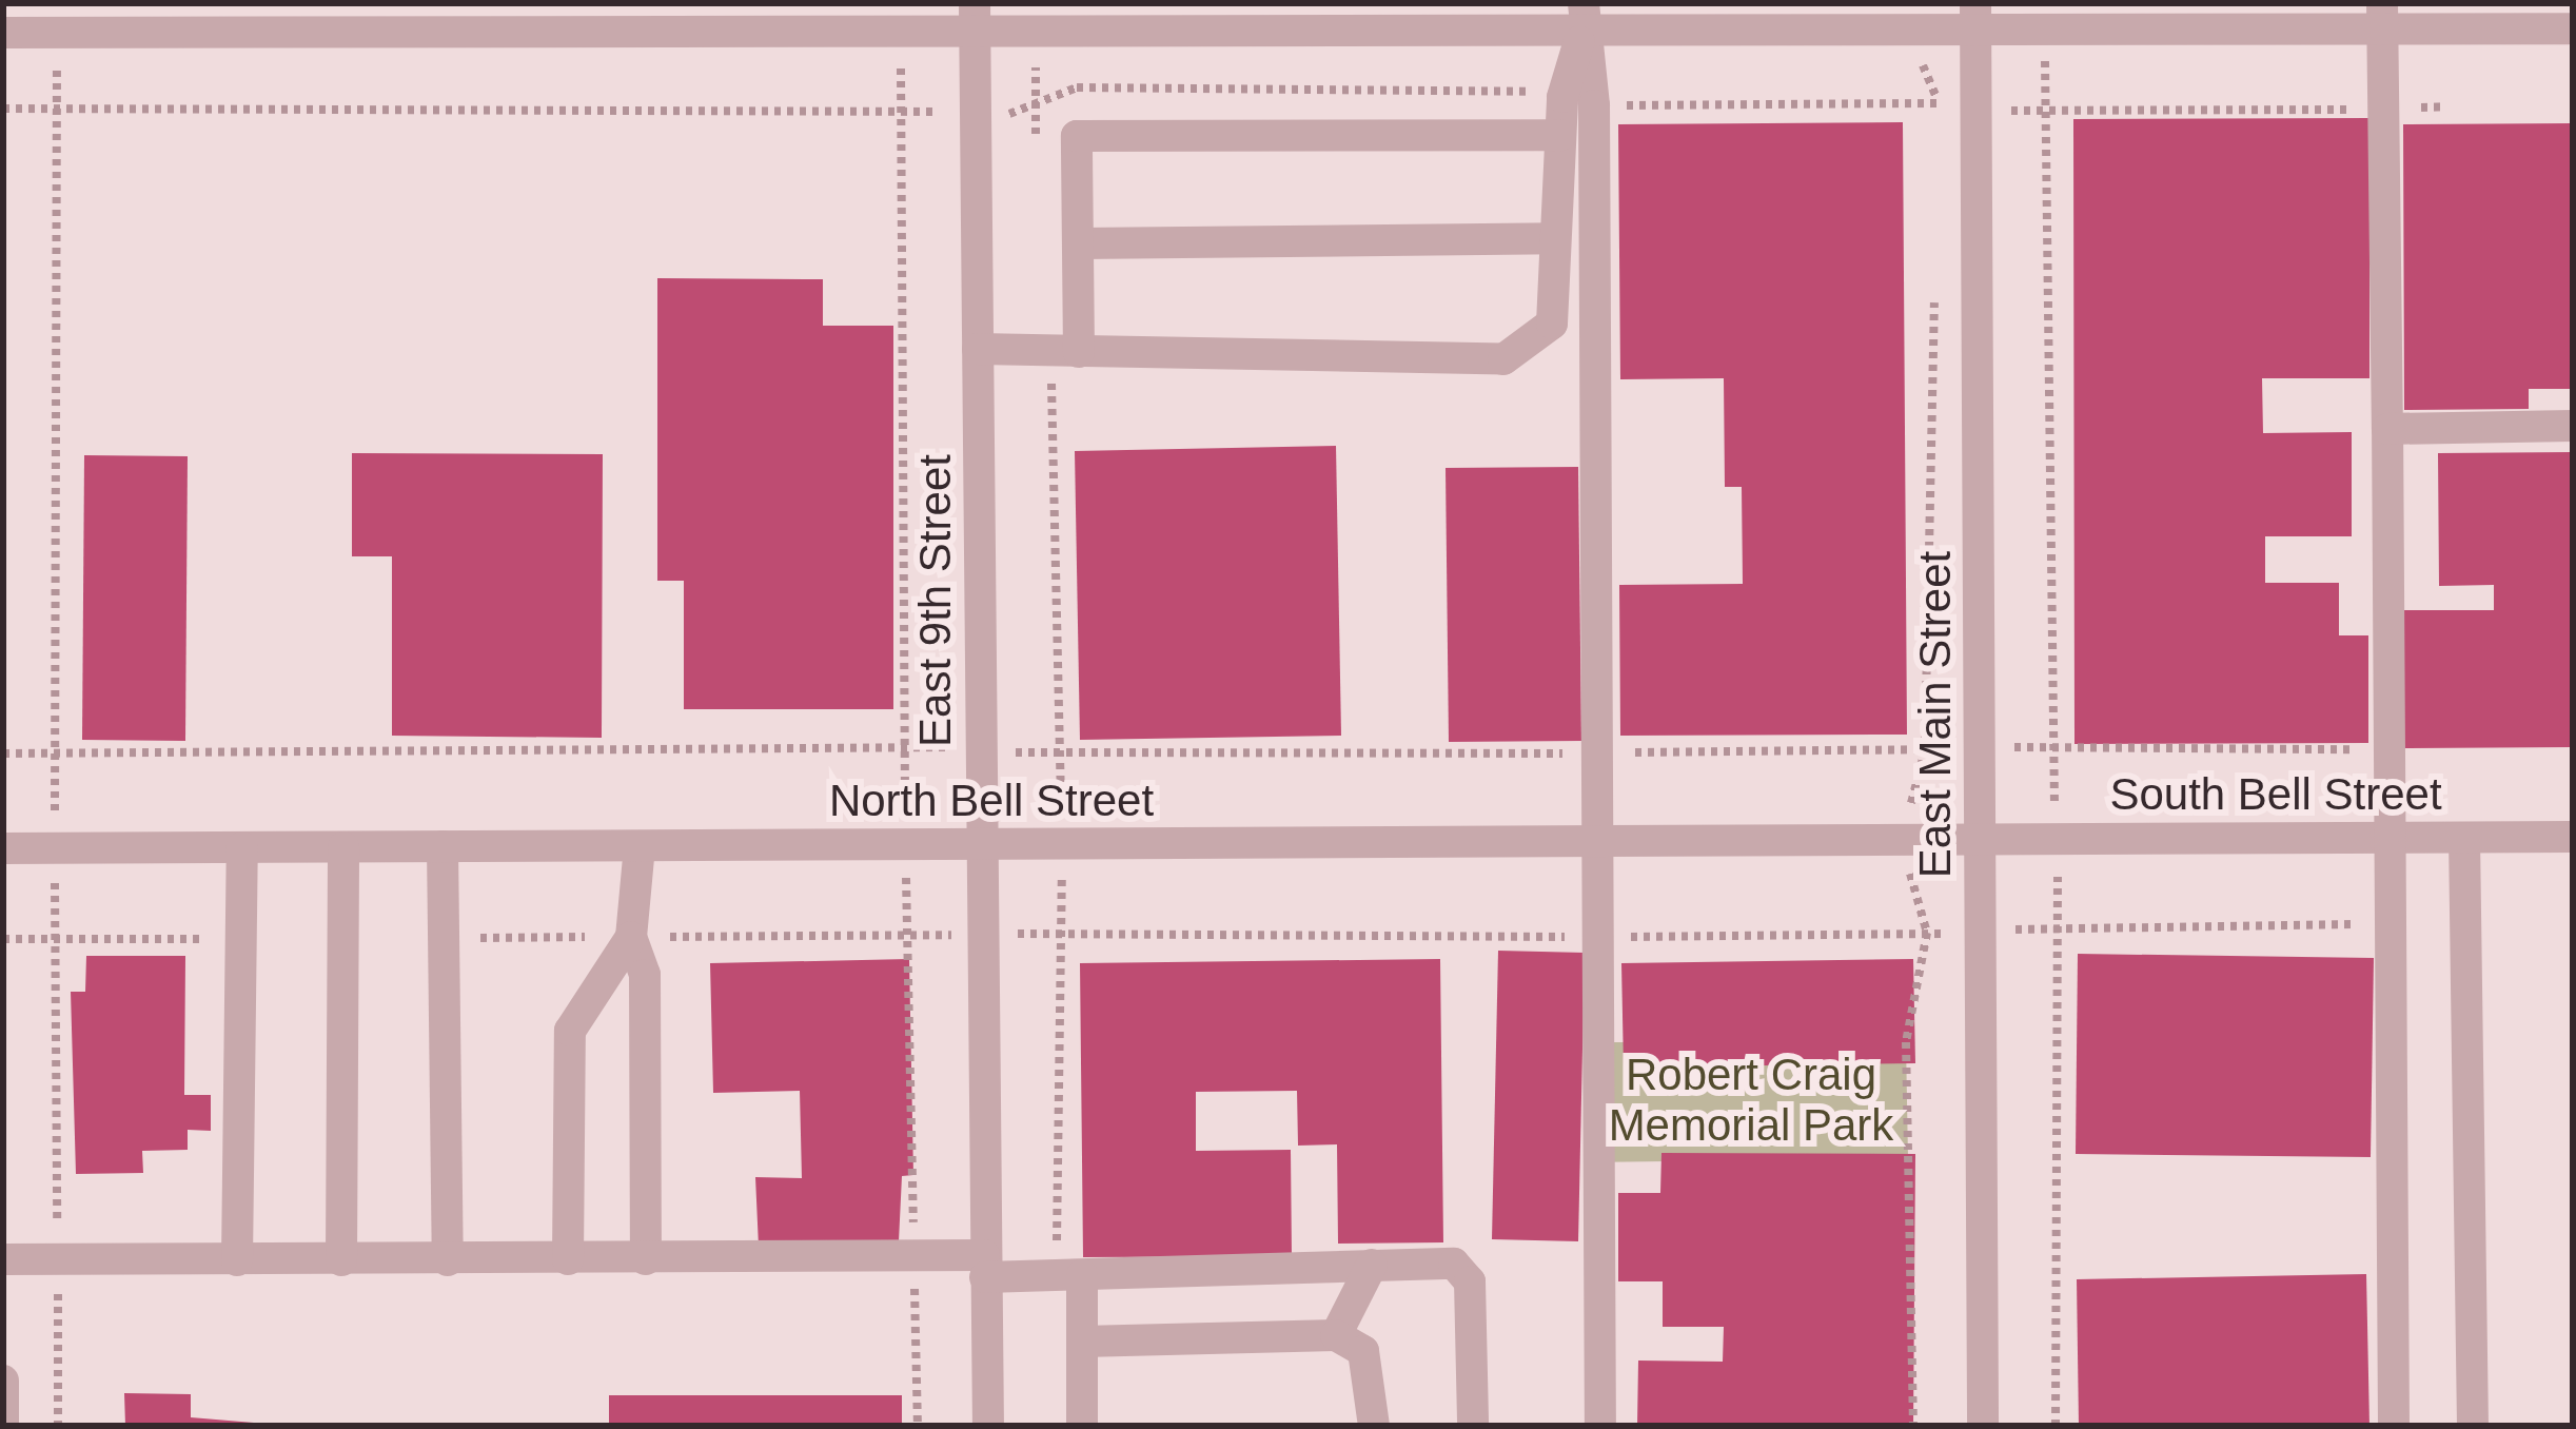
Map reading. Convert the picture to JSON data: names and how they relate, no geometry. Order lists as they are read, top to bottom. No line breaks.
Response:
{"streets":{"street":["East 9th Street","East Main Street","South Bell Street","North Bell Street"]},"crossings":[["East 9th Street","North Bell Street"],["East Main Street","South Bell Street"],["East Main Street","North Bell Street"],["South Bell Street","North Bell Street"]],"parks":["Robert Craig Memorial Park"]}
